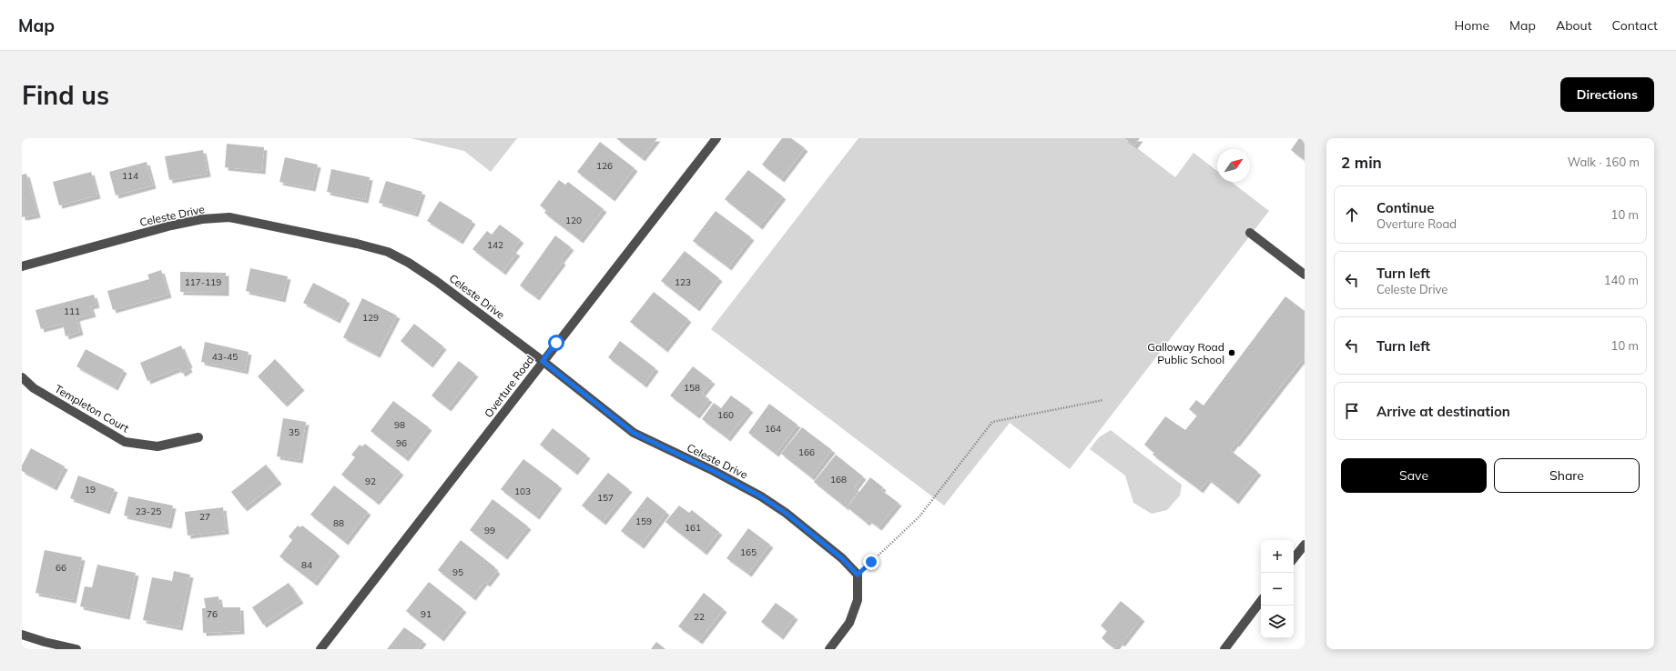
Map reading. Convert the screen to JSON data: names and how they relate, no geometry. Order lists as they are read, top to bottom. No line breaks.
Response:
{"streets":{"street":["Celeste Drive","Overture Road","Templeton Court"]},"crossings":[["Celeste Drive","Overture Road"]],"places":["Galloway Road Public School"],"house_numbers":["126","114","120","142","117-119","123","111","129","43-45","158","160","98","164","35","96","166","168","92","19","103","157","23-25","27","159","88","161","99","165","84","66","95","76","91","22"],"north":"top right","page":{"header":"Map","nav":["Home","Map","About","Contact"],"buttons":["Directions",["Save","Share"]],"title":"Find us","heading":["2 min","Walk · 160 m"],"list":[["Continue","Overture Road","10 m"],["Turn left","Celeste Drive","140 m"],["Turn left","10 m"],"Arrive at destination"],"map_buttons":["+","−"]}}
